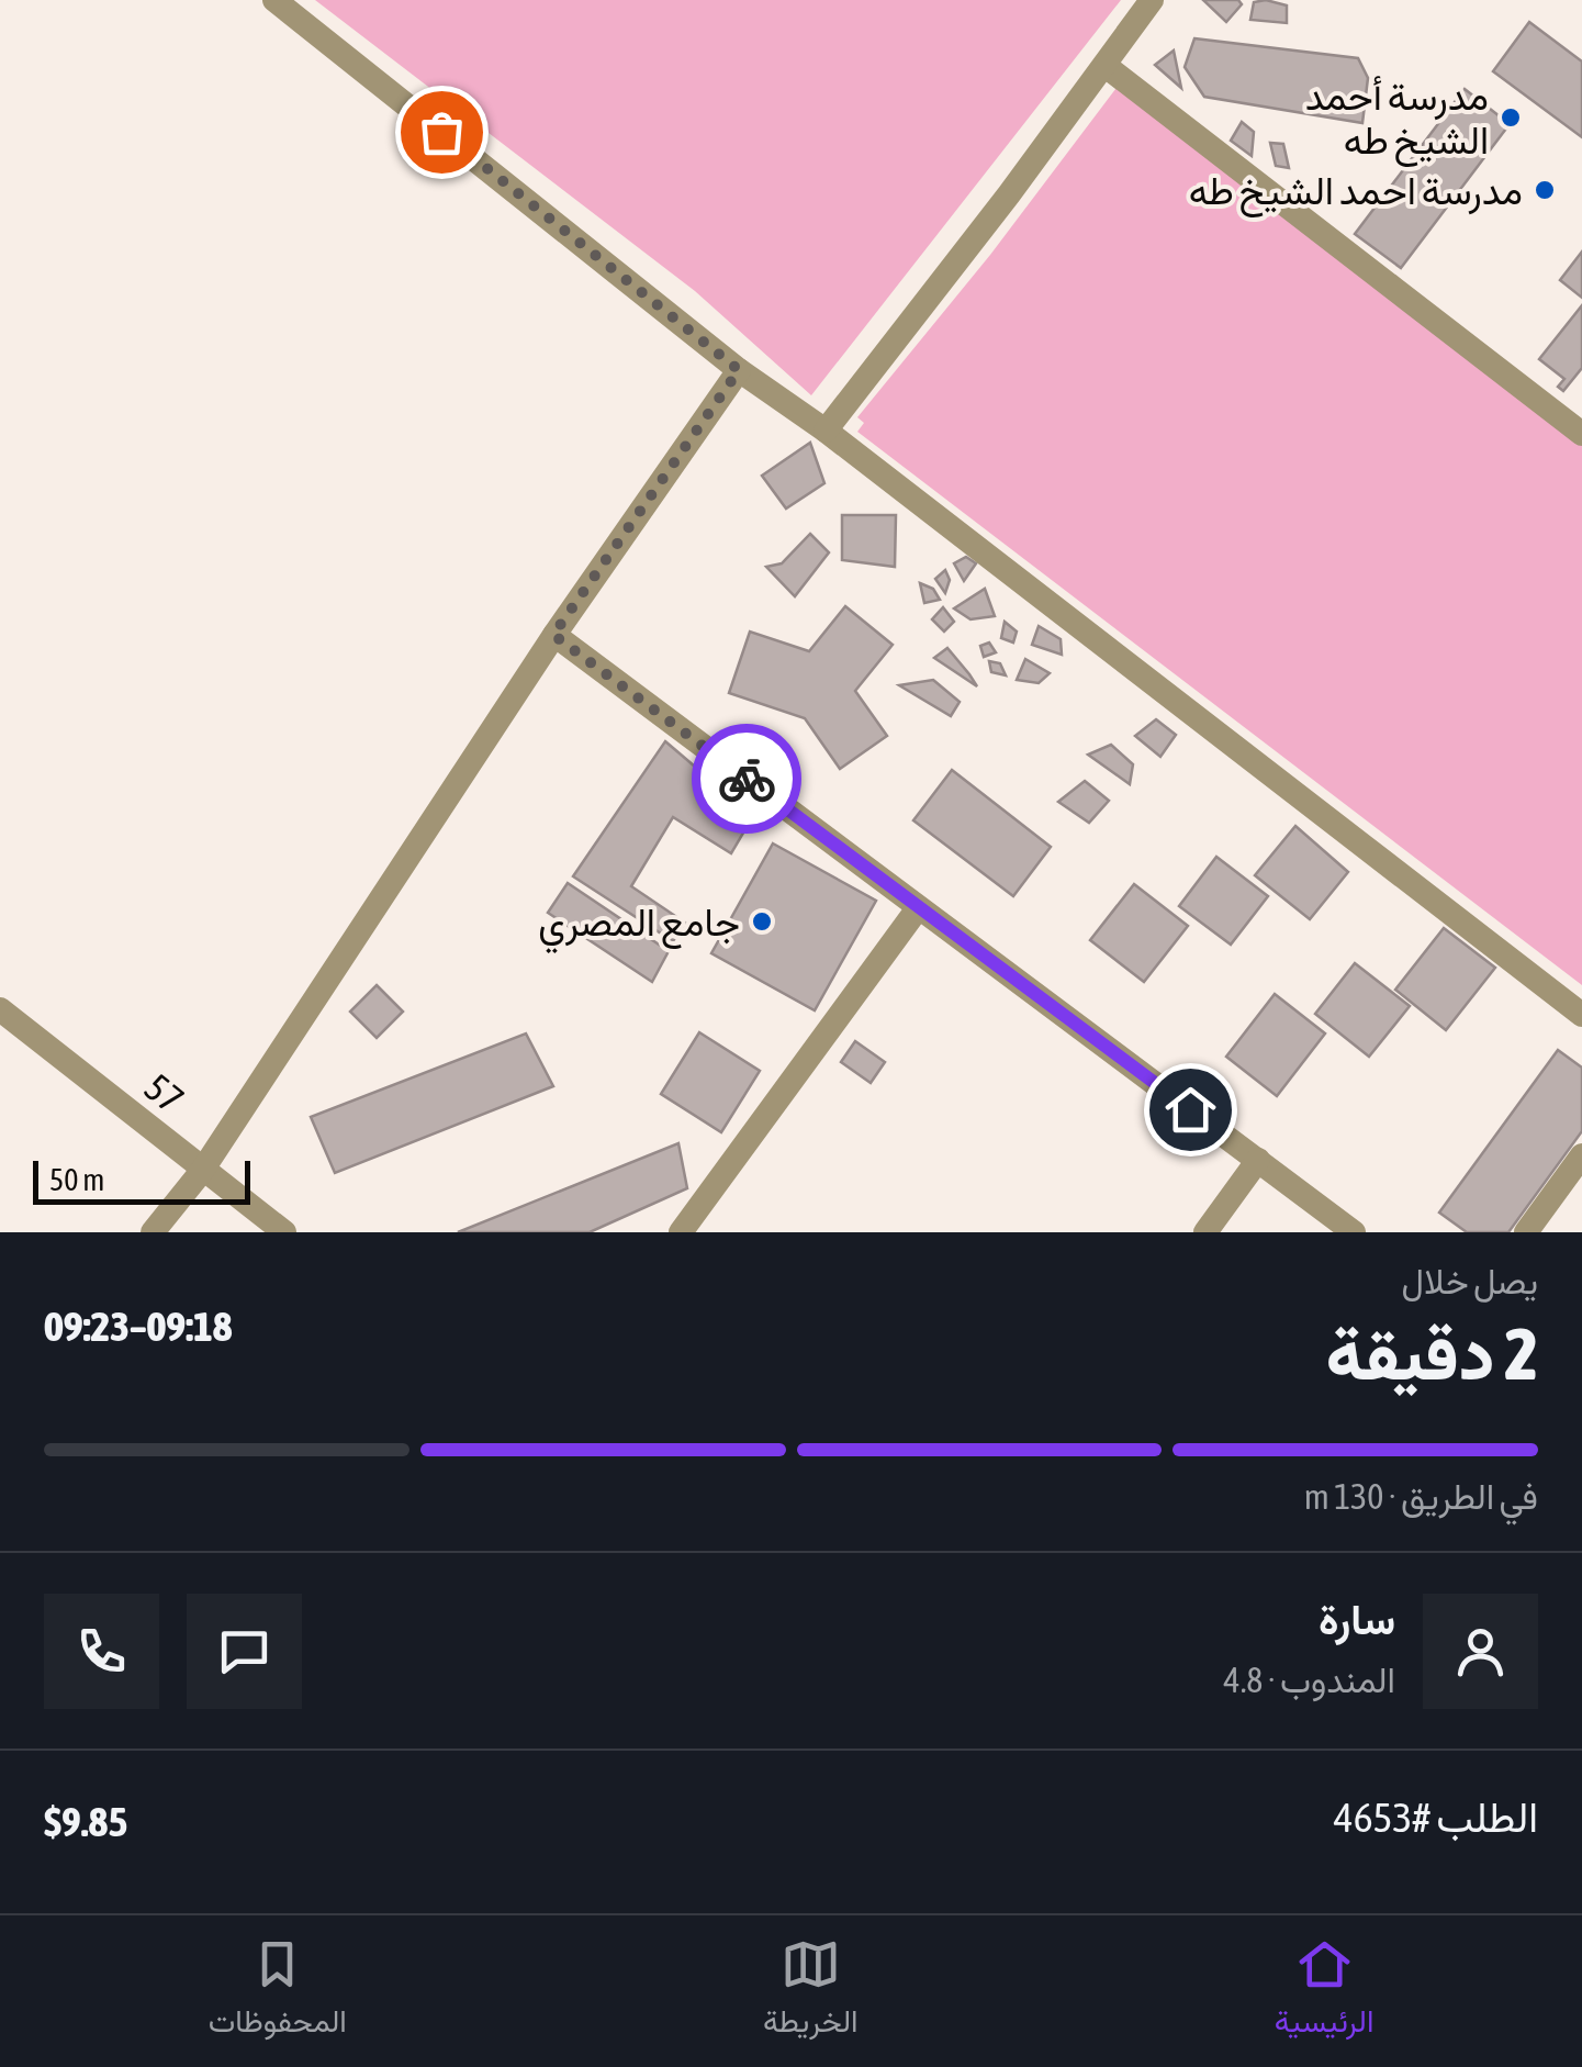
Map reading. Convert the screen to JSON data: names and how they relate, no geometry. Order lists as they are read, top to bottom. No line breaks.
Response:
{"streets":{"street":["57"]},"places":["مدرسة أحمد الشيخ طه","مدرسة احمد الشيخ طه","جامع المصري"],"scale_bar":"50 m","page":{"scale":"50 m","heading":["2 دقيقة","يصل خلال","09:18–09:23"],"panel":["سارة","المندوب · 4.8","الطلب #4653","$9.85"],"bar":"في الطريق · 130 m","tabs":["الرئيسية","الخريطة","المحفوظات"]}}
